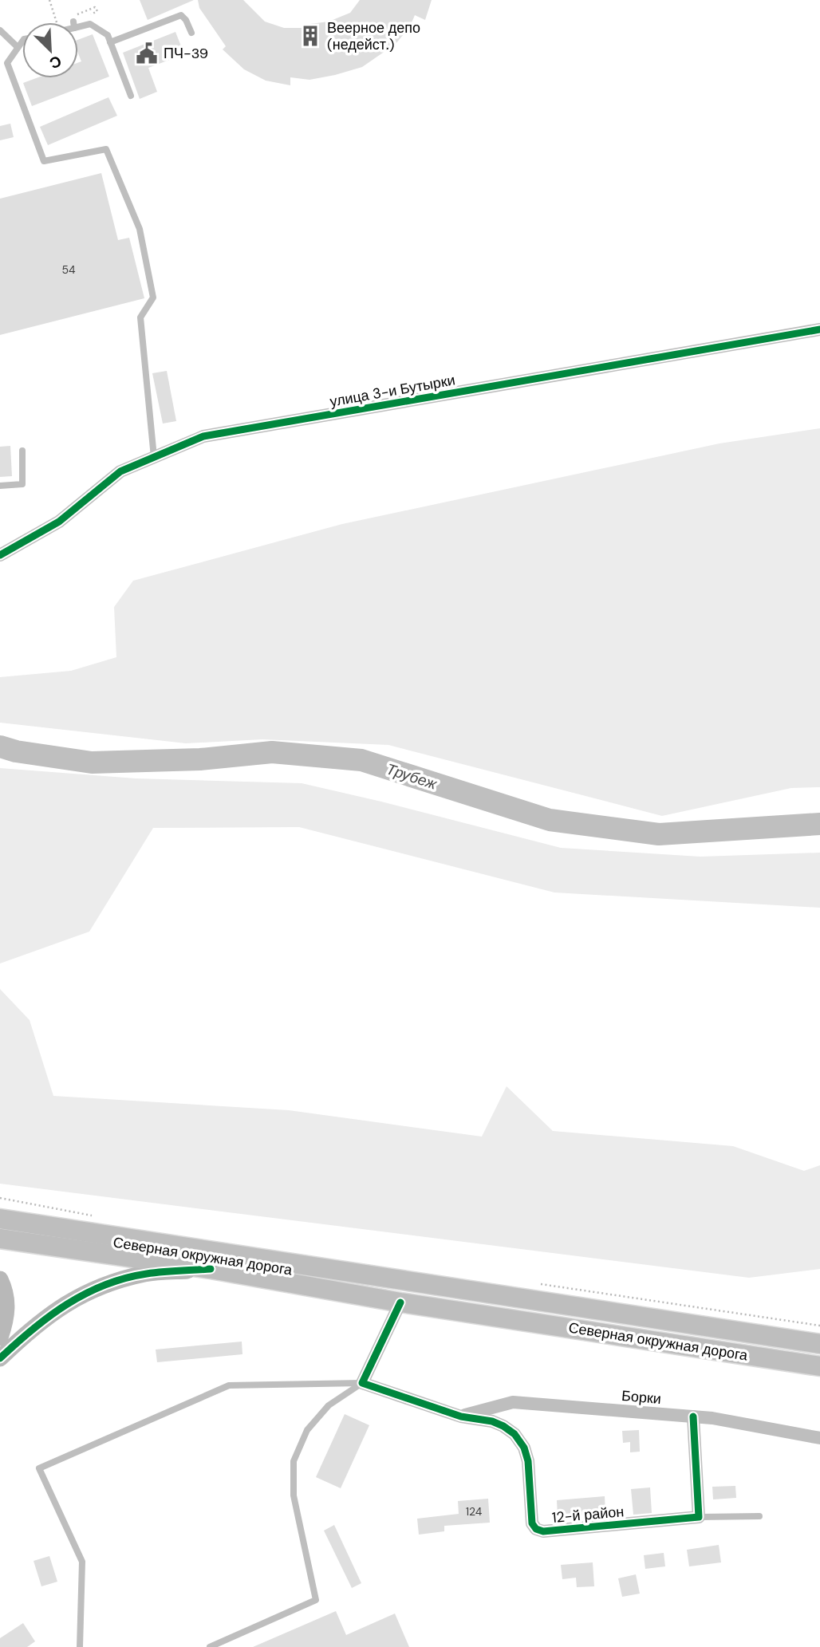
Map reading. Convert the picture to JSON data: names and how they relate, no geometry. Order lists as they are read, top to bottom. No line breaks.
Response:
{"streets":{"main road":["Северная окружная дорога"],"street":["улица 3-и Бутырки","Борки","12-й район"]},"crossings":[["Борки","12-й район"]],"water":["Трубеж"],"places":{"building":["Веерное депо (недейст.)"],"public building":["ПЧ-39"]},"house_numbers":["54","124"],"north":"bottom right"}
